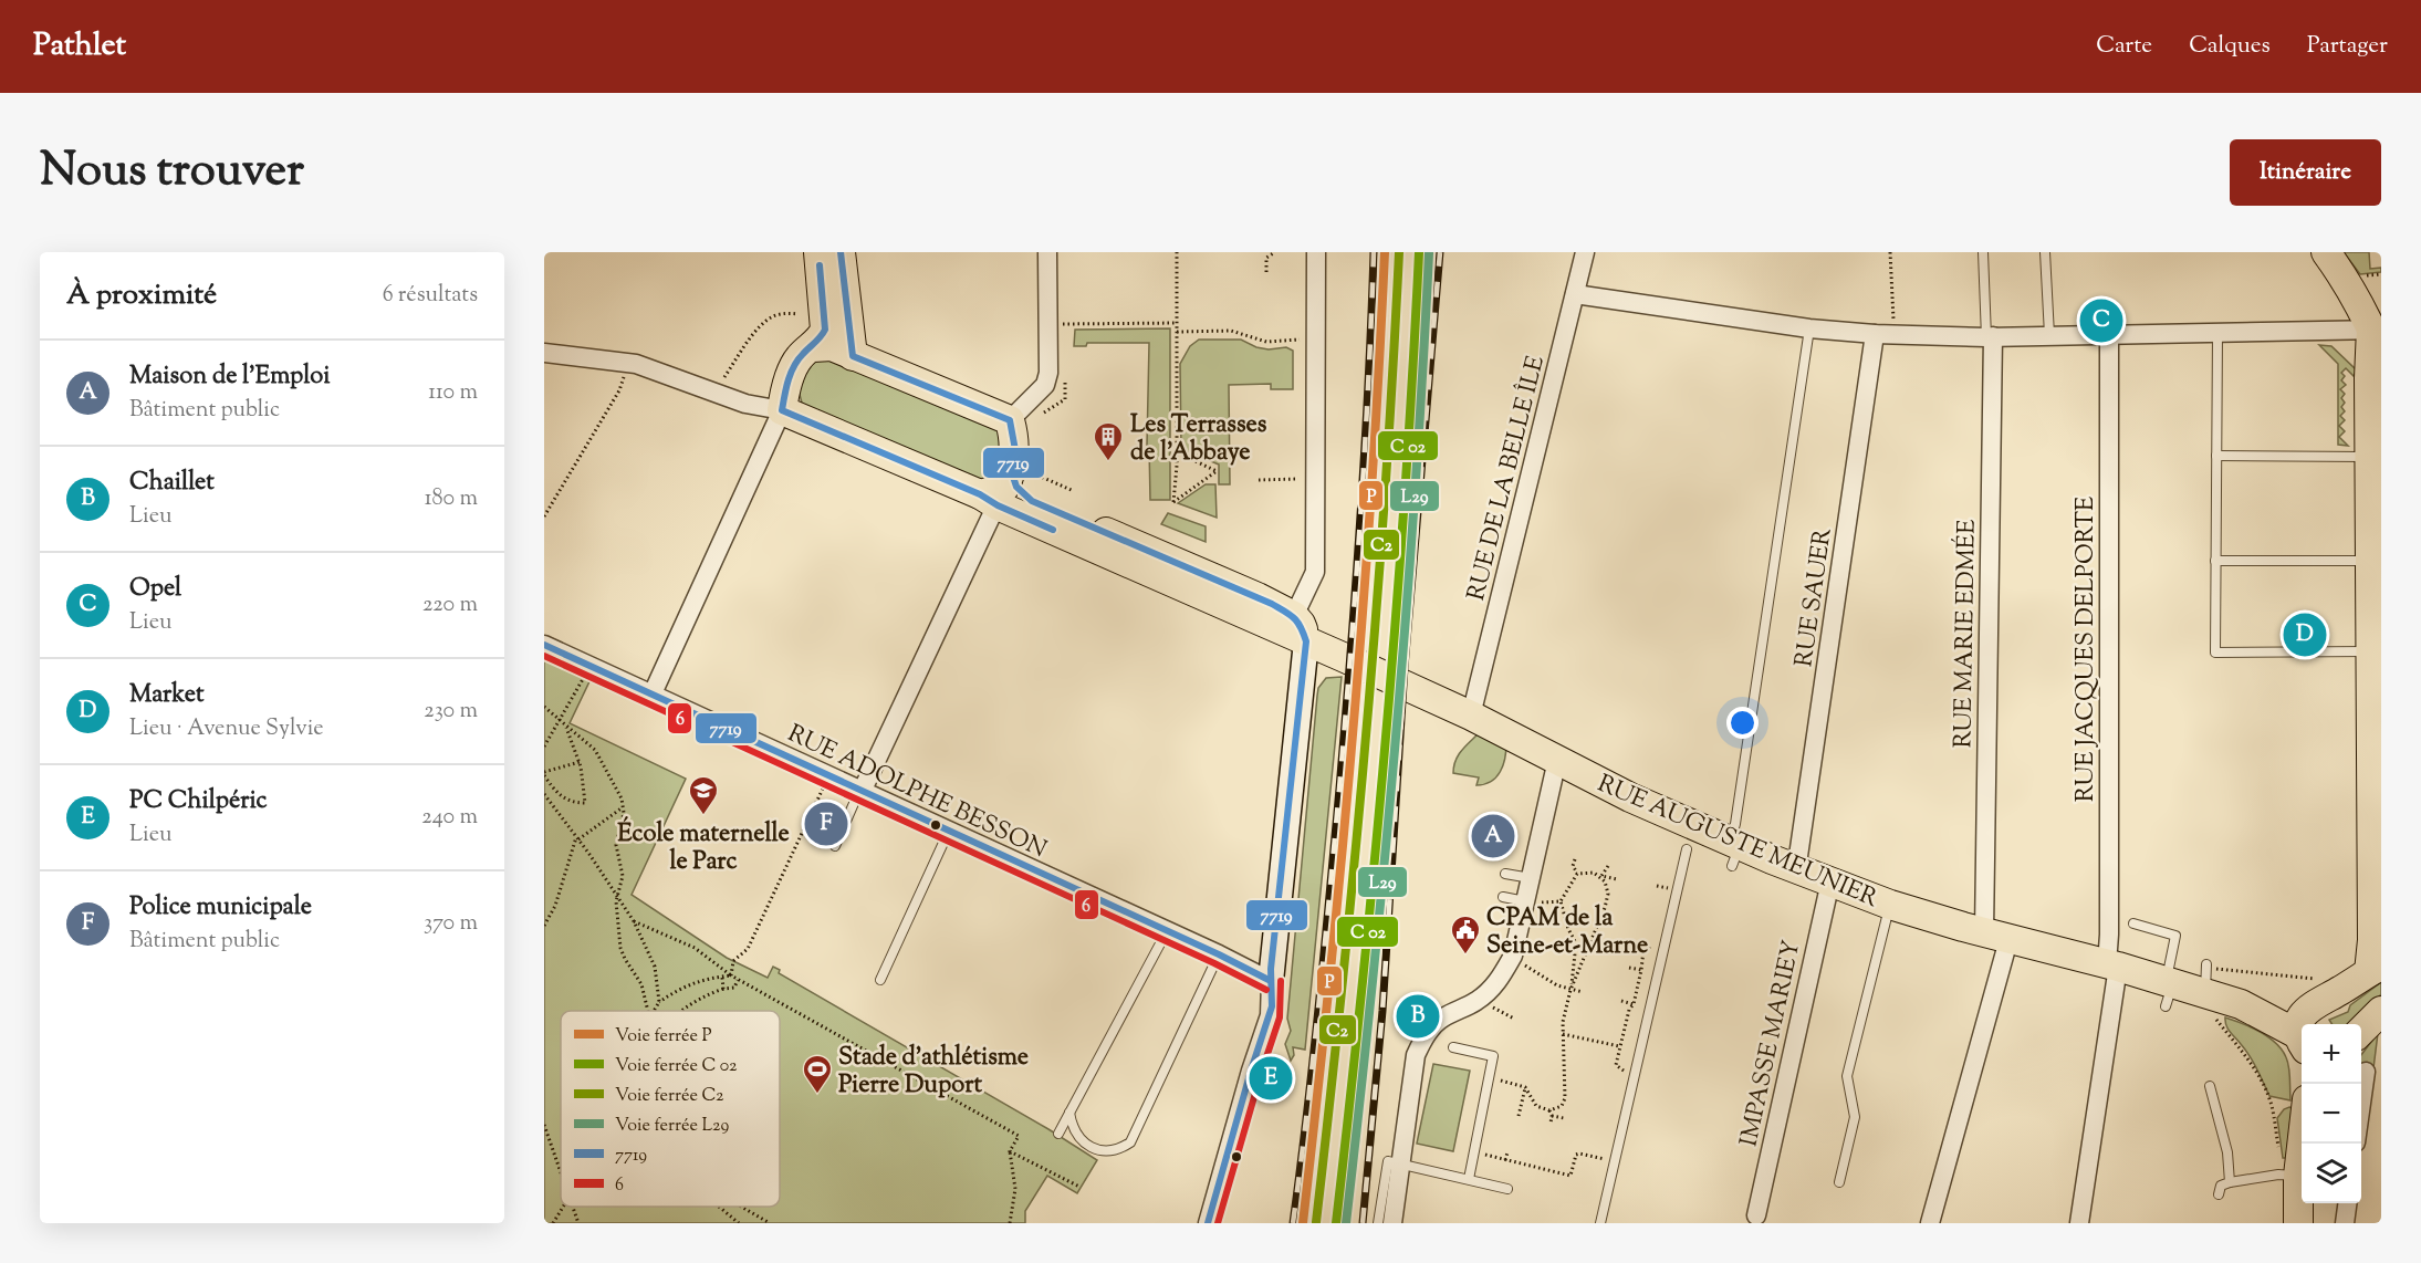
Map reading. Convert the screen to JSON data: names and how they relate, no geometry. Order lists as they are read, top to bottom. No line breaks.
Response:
{"streets":{"main road":["RUE AUGUSTE MEUNIER"],"street":["RUE DE LA BELLE ÎLE","RUE SAUER","RUE MARIE EDMÉE","RUE JACQUES DELPORTE","RUE ADOLPHE BESSON","IMPASSE MARIEY"]},"crossings":[["RUE DE LA BELLE ÎLE","RUE AUGUSTE MEUNIER"],["RUE SAUER","RUE AUGUSTE MEUNIER"],["RUE MARIE EDMÉE","RUE AUGUSTE MEUNIER"],["RUE JACQUES DELPORTE","RUE AUGUSTE MEUNIER"],["RUE AUGUSTE MEUNIER","IMPASSE MARIEY"]],"places":{"building":["Les Terrasses de l'Abbaye"],"school or university":["École maternelle le Parc"],"public building":["CPAM de la Seine-et-Marne"],"sports":["Stade d'athlétisme Pierre Duport"]},"lines":["rail line P","rail line C2","transit line 7719","rail line L29","transit line 6"],"legend":["Voie ferrée P","Voie ferrée C 02","Voie ferrée C2","Voie ferrée L29","7719","6"],"page":{"header":"Pathlet","nav":["Carte","Calques","Partager"],"title":"Nous trouver","buttons":"Itinéraire","heading":["À proximité","6 résultats"],"pins":["C","D","F","A","B","E"],"list":[{"mark":"A","name":"Maison de l'Emploi","note":"Bâtiment public","value":"110 m"},{"mark":"B","name":"Chaillet","note":"Lieu","value":"180 m"},{"mark":"C","name":"Opel","note":"Lieu","value":"220 m"},{"mark":"D","name":"Market","note":"Lieu · Avenue Sylvie","value":"230 m"},{"mark":"E","name":"PC Chilpéric","note":"Lieu","value":"240 m"},{"mark":"F","name":"Police municipale","note":"Bâtiment public","value":"370 m"}],"map_buttons":["+","−"]}}
